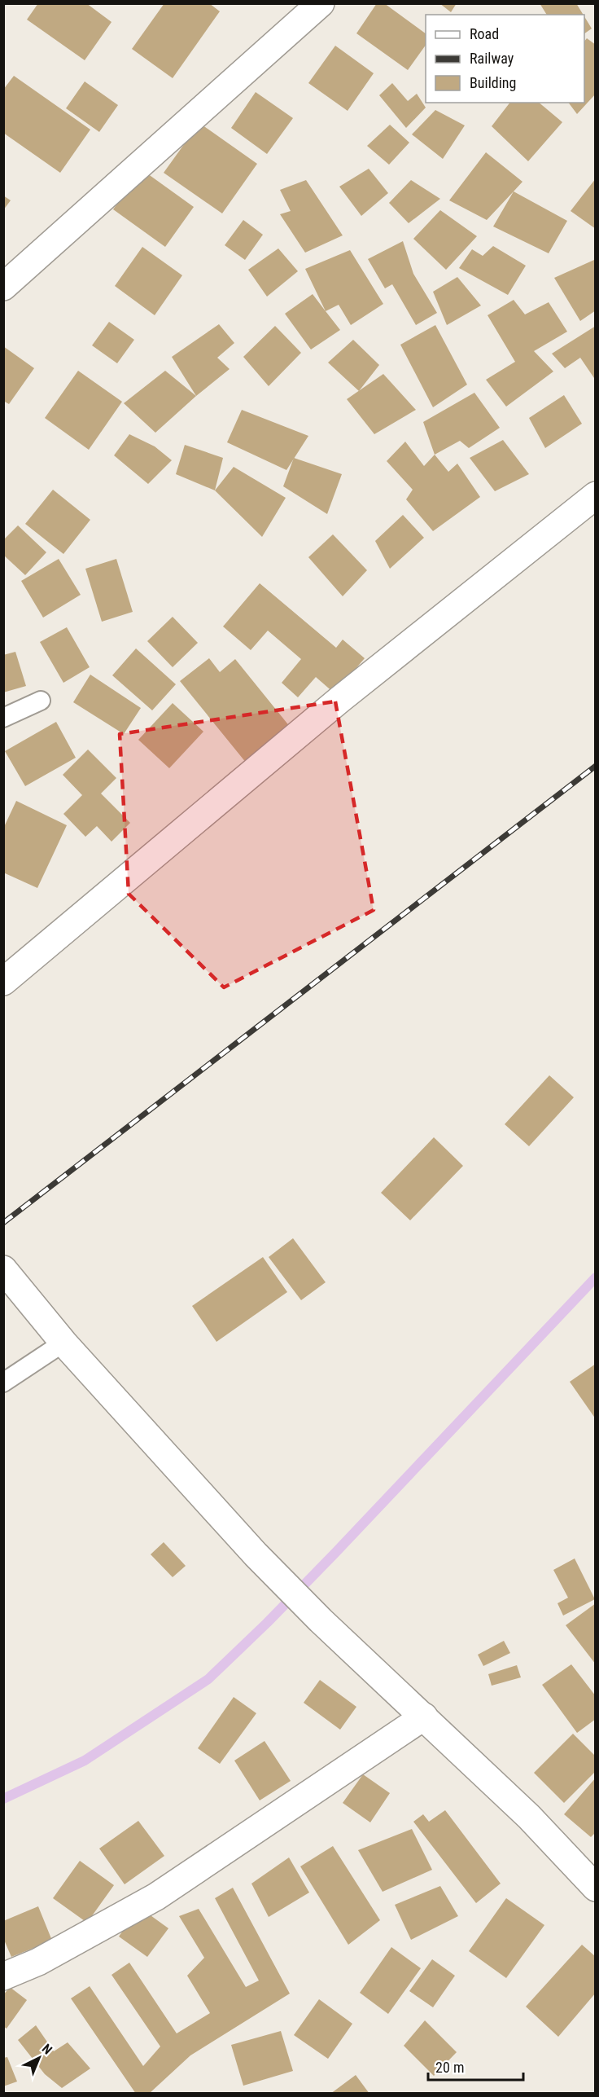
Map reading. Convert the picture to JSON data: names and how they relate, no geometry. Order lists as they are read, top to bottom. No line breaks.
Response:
{"legend":["Road","Railway","Building"],"scale_bar":"20 m","north":"top right"}
